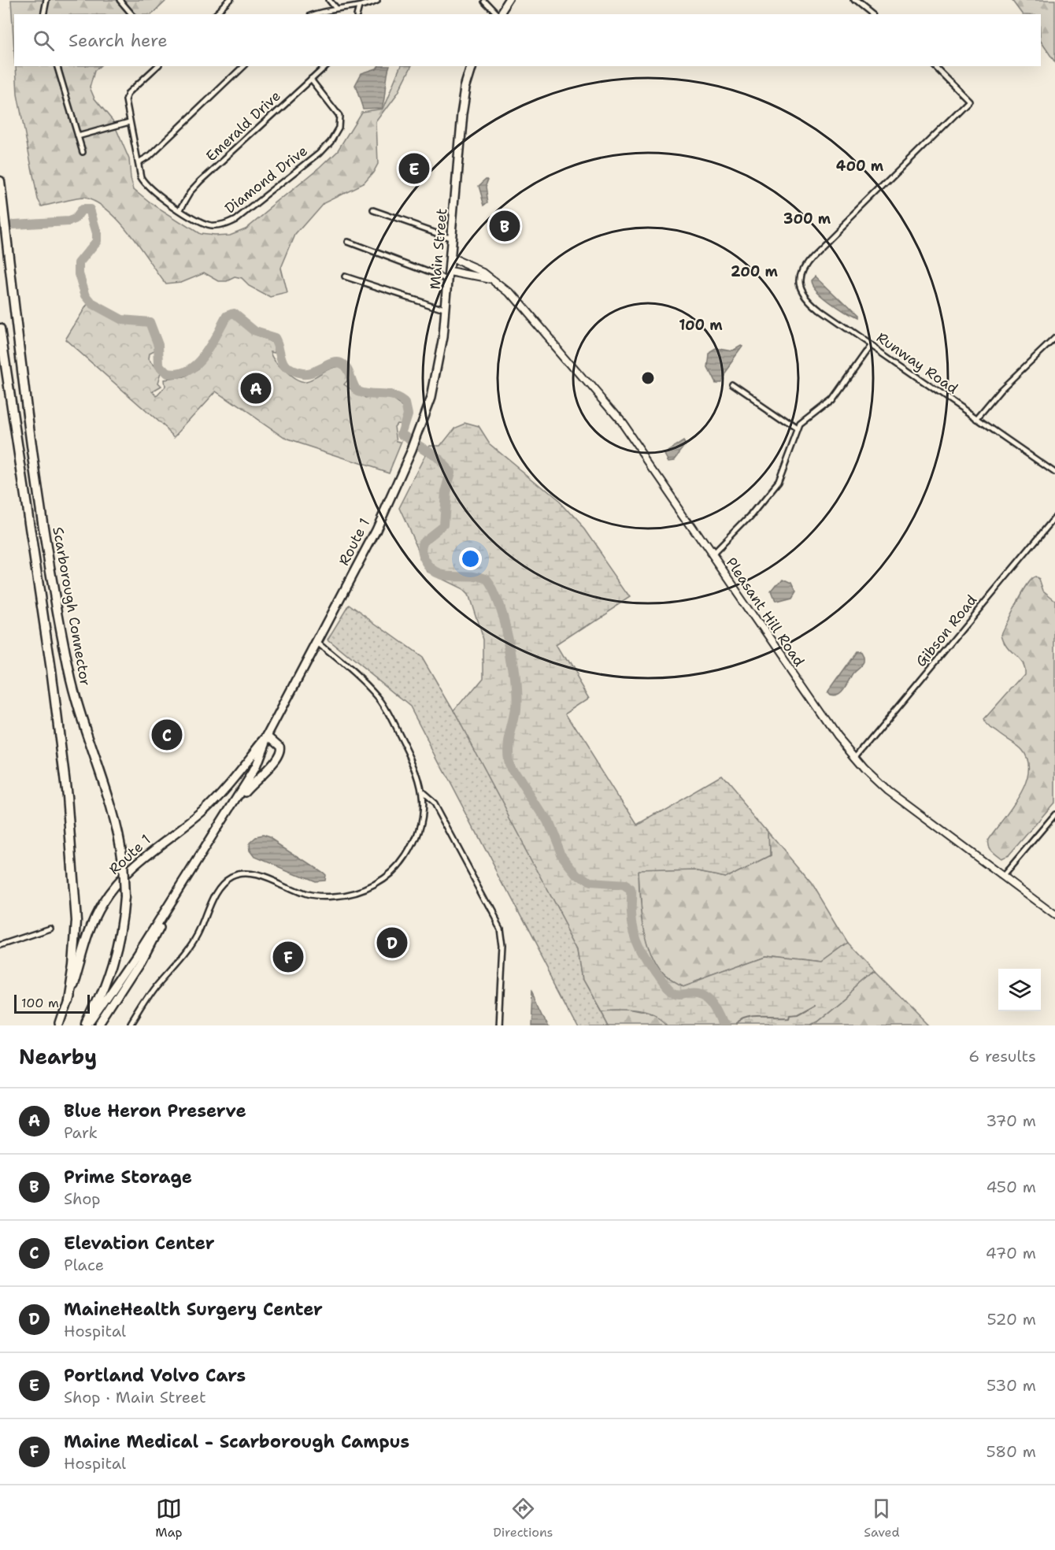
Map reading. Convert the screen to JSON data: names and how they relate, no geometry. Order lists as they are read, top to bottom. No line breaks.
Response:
{"streets":{"highway":["Scarborough Connector"],"main road":["Main Street","Route 1"],"street":["Emerald Drive","Diamond Drive","Runway Road","Pleasant Hill Road","Gibson Road"]},"crossings":[["Emerald Drive","Diamond Drive"],["Main Street","Route 1"],["Main Street","Pleasant Hill Road"],["Route 1","Scarborough Connector"],["Pleasant Hill Road","Gibson Road"]],"scale_bar":"100 m","page":{"search":"Search here","pins":["E","B","A","C","D","F"],"scale":"100 m","heading":["Nearby","6 results"],"list":[{"mark":"A","name":"Blue Heron Preserve","note":"Park","value":"370 m"},{"mark":"B","name":"Prime Storage","note":"Shop","value":"450 m"},{"mark":"C","name":"Elevation Center","note":"Place","value":"470 m"},{"mark":"D","name":"MaineHealth Surgery Center","note":"Hospital","value":"520 m"},{"mark":"E","name":"Portland Volvo Cars","note":"Shop · Main Street","value":"530 m"},{"mark":"F","name":"Maine Medical - Scarborough Campus","note":"Hospital","value":"580 m"}],"nav":["Map","Directions","Saved"]},"rings":["400 m","300 m","200 m","100 m"]}
